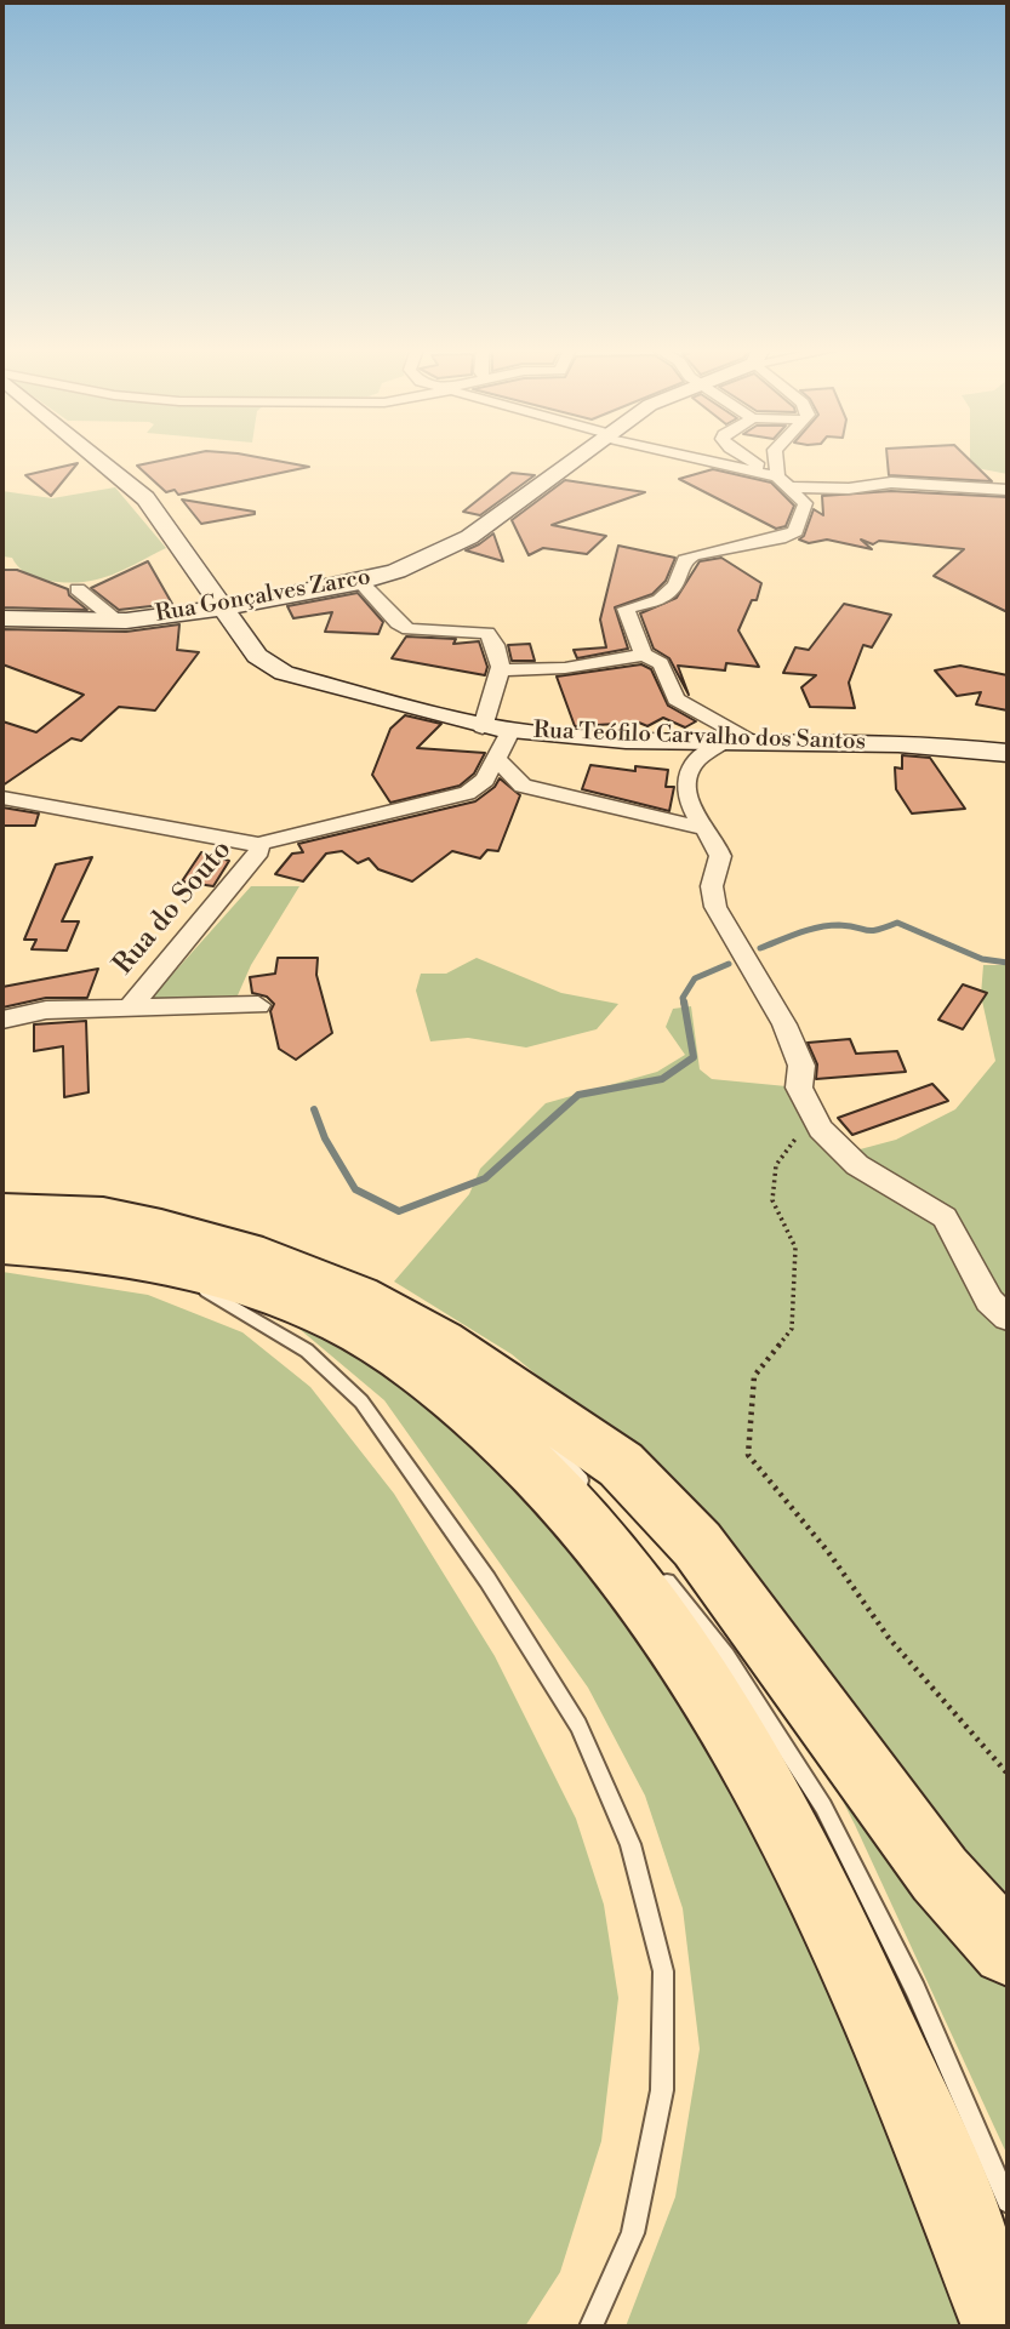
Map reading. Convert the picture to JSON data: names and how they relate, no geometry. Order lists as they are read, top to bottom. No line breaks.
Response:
{"streets":{"main road":["Rua Gonçalves Zarco","Rua Teófilo Carvalho dos Santos"],"street":["Rua do Souto"]},"crossings":[["Rua Gonçalves Zarco","Rua Teófilo Carvalho dos Santos"]]}
